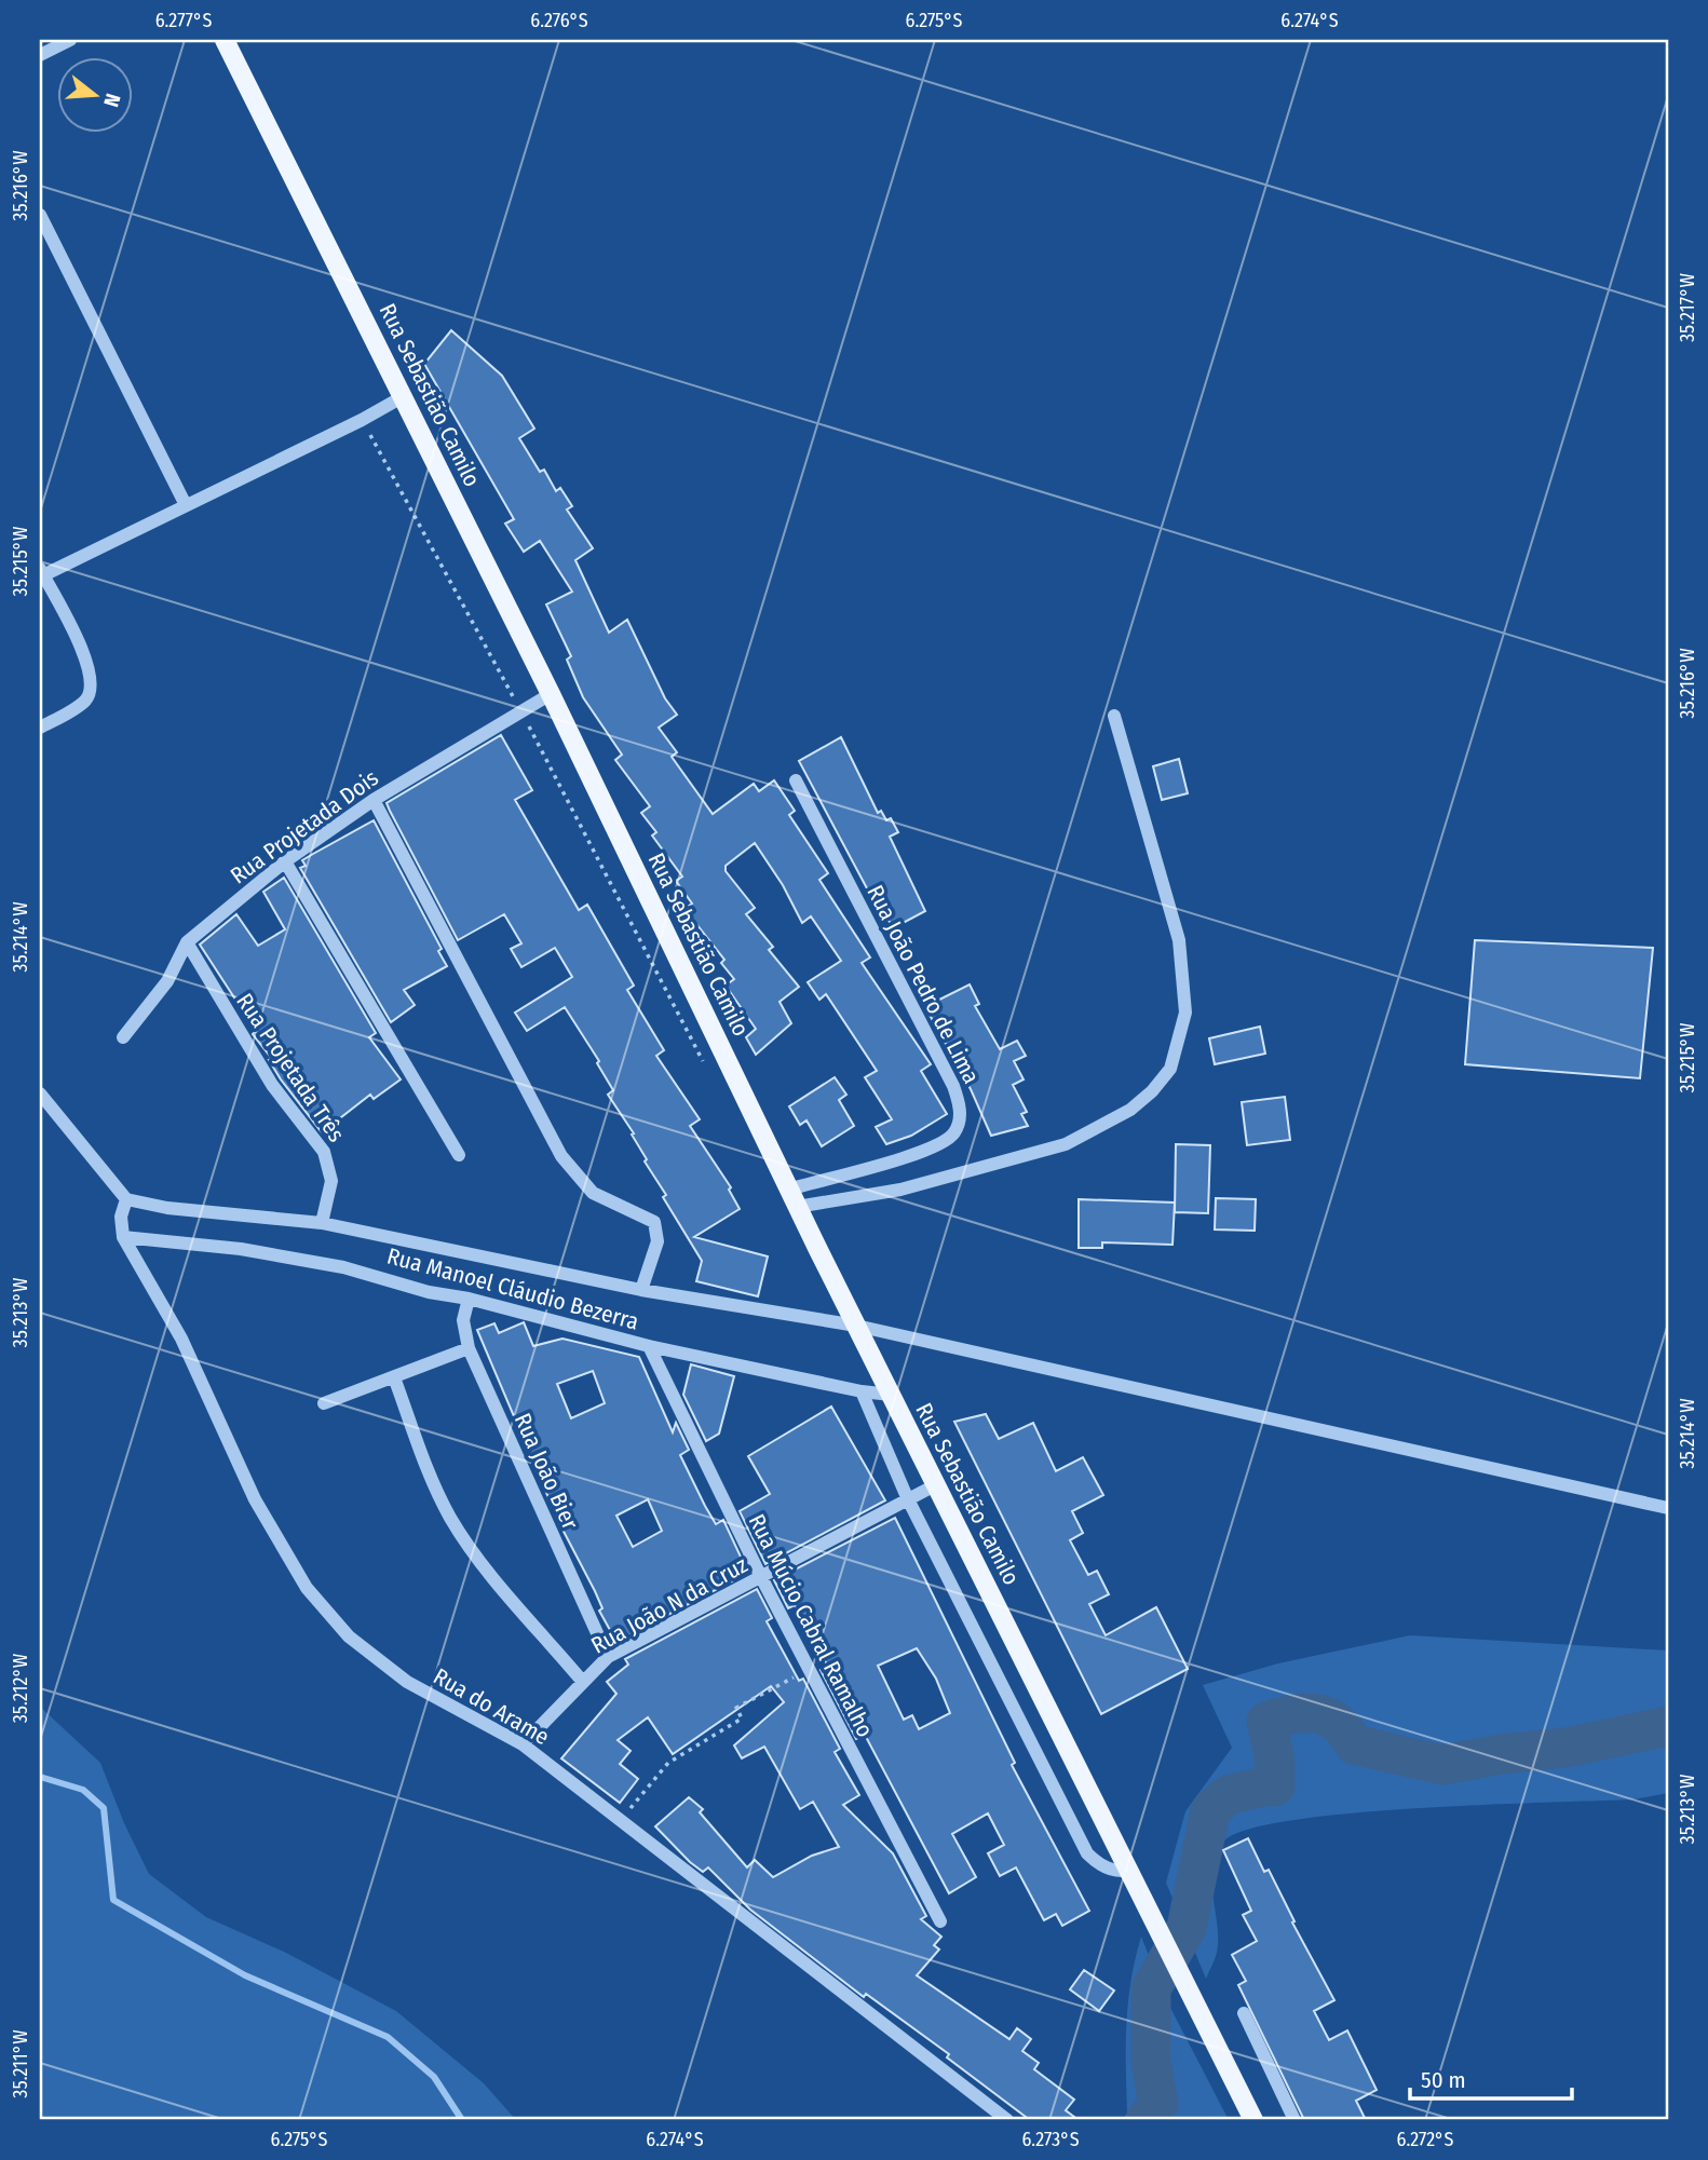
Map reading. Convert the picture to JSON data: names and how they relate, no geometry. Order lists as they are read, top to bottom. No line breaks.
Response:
{"streets":{"main road":["Rua Sebastião Camilo"],"street":["Rua Projetada Dois","Rua João Pedro de Lima","Rua Projetada Três","Rua Manoel Cláudio Bezerra","Rua João Bier","Rua João N da Cruz","Rua Múcio Cabral Ramalho","Rua do Arame"]},"crossings":[["Rua Sebastião Camilo","Rua Projetada Dois"],["Rua Sebastião Camilo","Rua João Pedro de Lima"],["Rua Sebastião Camilo","Rua Manoel Cláudio Bezerra"],["Rua Sebastião Camilo","Rua João N da Cruz"],["Rua Projetada Dois","Rua Projetada Três"],["Rua Manoel Cláudio Bezerra","Rua João Bier"],["Rua Manoel Cláudio Bezerra","Rua Múcio Cabral Ramalho"],["Rua Manoel Cláudio Bezerra","Rua do Arame"],["Rua João Bier","Rua João N da Cruz"],["Rua João N da Cruz","Rua Múcio Cabral Ramalho"],["Rua João N da Cruz","Rua do Arame"]],"scale_bar":"50 m","north":"right","coordinates":["6.277°S","6.276°S","6.275°S","6.274°S","35.216°W","35.217°W","35.215°W","35.214°W","35.213°W","35.212°W","35.211°W","6.273°S","6.272°S"]}
